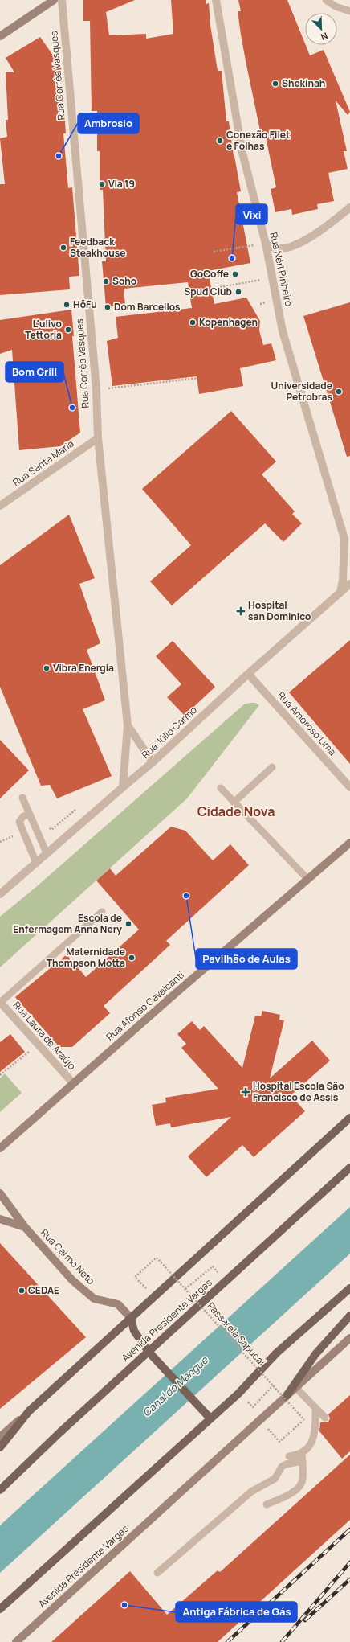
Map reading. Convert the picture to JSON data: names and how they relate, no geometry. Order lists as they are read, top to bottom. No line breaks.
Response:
{"streets":{"main road":["Avenida Presidente Vargas"],"street":["Rua Corrêa Vasques","Rua Néri Pinheiro","Rua Santa Maria","Rua Amoroso Lima","Rua Júlio Carmo","Rua Afonso Cavalcanti","Rua Laura de Araújo","Rua Carmo Neto"],"path":["Passarela Sapucaí"]},"crossings":[["Rua Corrêa Vasques","Rua Santa Maria"],["Rua Corrêa Vasques","Rua Júlio Carmo"],["Rua Néri Pinheiro","Rua Júlio Carmo"],["Rua Amoroso Lima","Rua Júlio Carmo"],["Rua Afonso Cavalcanti","Rua Laura de Araújo"],["Avenida Presidente Vargas","Passarela Sapucaí"]],"districts":["Cidade Nova"],"water":["Canal do Mangue"],"places":{"other":["Shekinah","Conexão Filet e Folhas","Ambrosio","Via 19","Feedback Steakhouse","Vixi","GoCoffe","Soho","Spud Club","HōFu","Dom Barcellos","Kopenhagen","L'ulivo Tettoria","Universidade Petrobras","Bom Grill","Vibra Energia","Pavilhão de Aulas","Escola de Enfermagem Anna Nery","Maternidade Thompson Motta","CEDAE","Antiga Fábrica de Gás"],"health":["Hospital san Dominico","Hospital Escola São Francisco de Assis"]},"north":"bottom right"}
